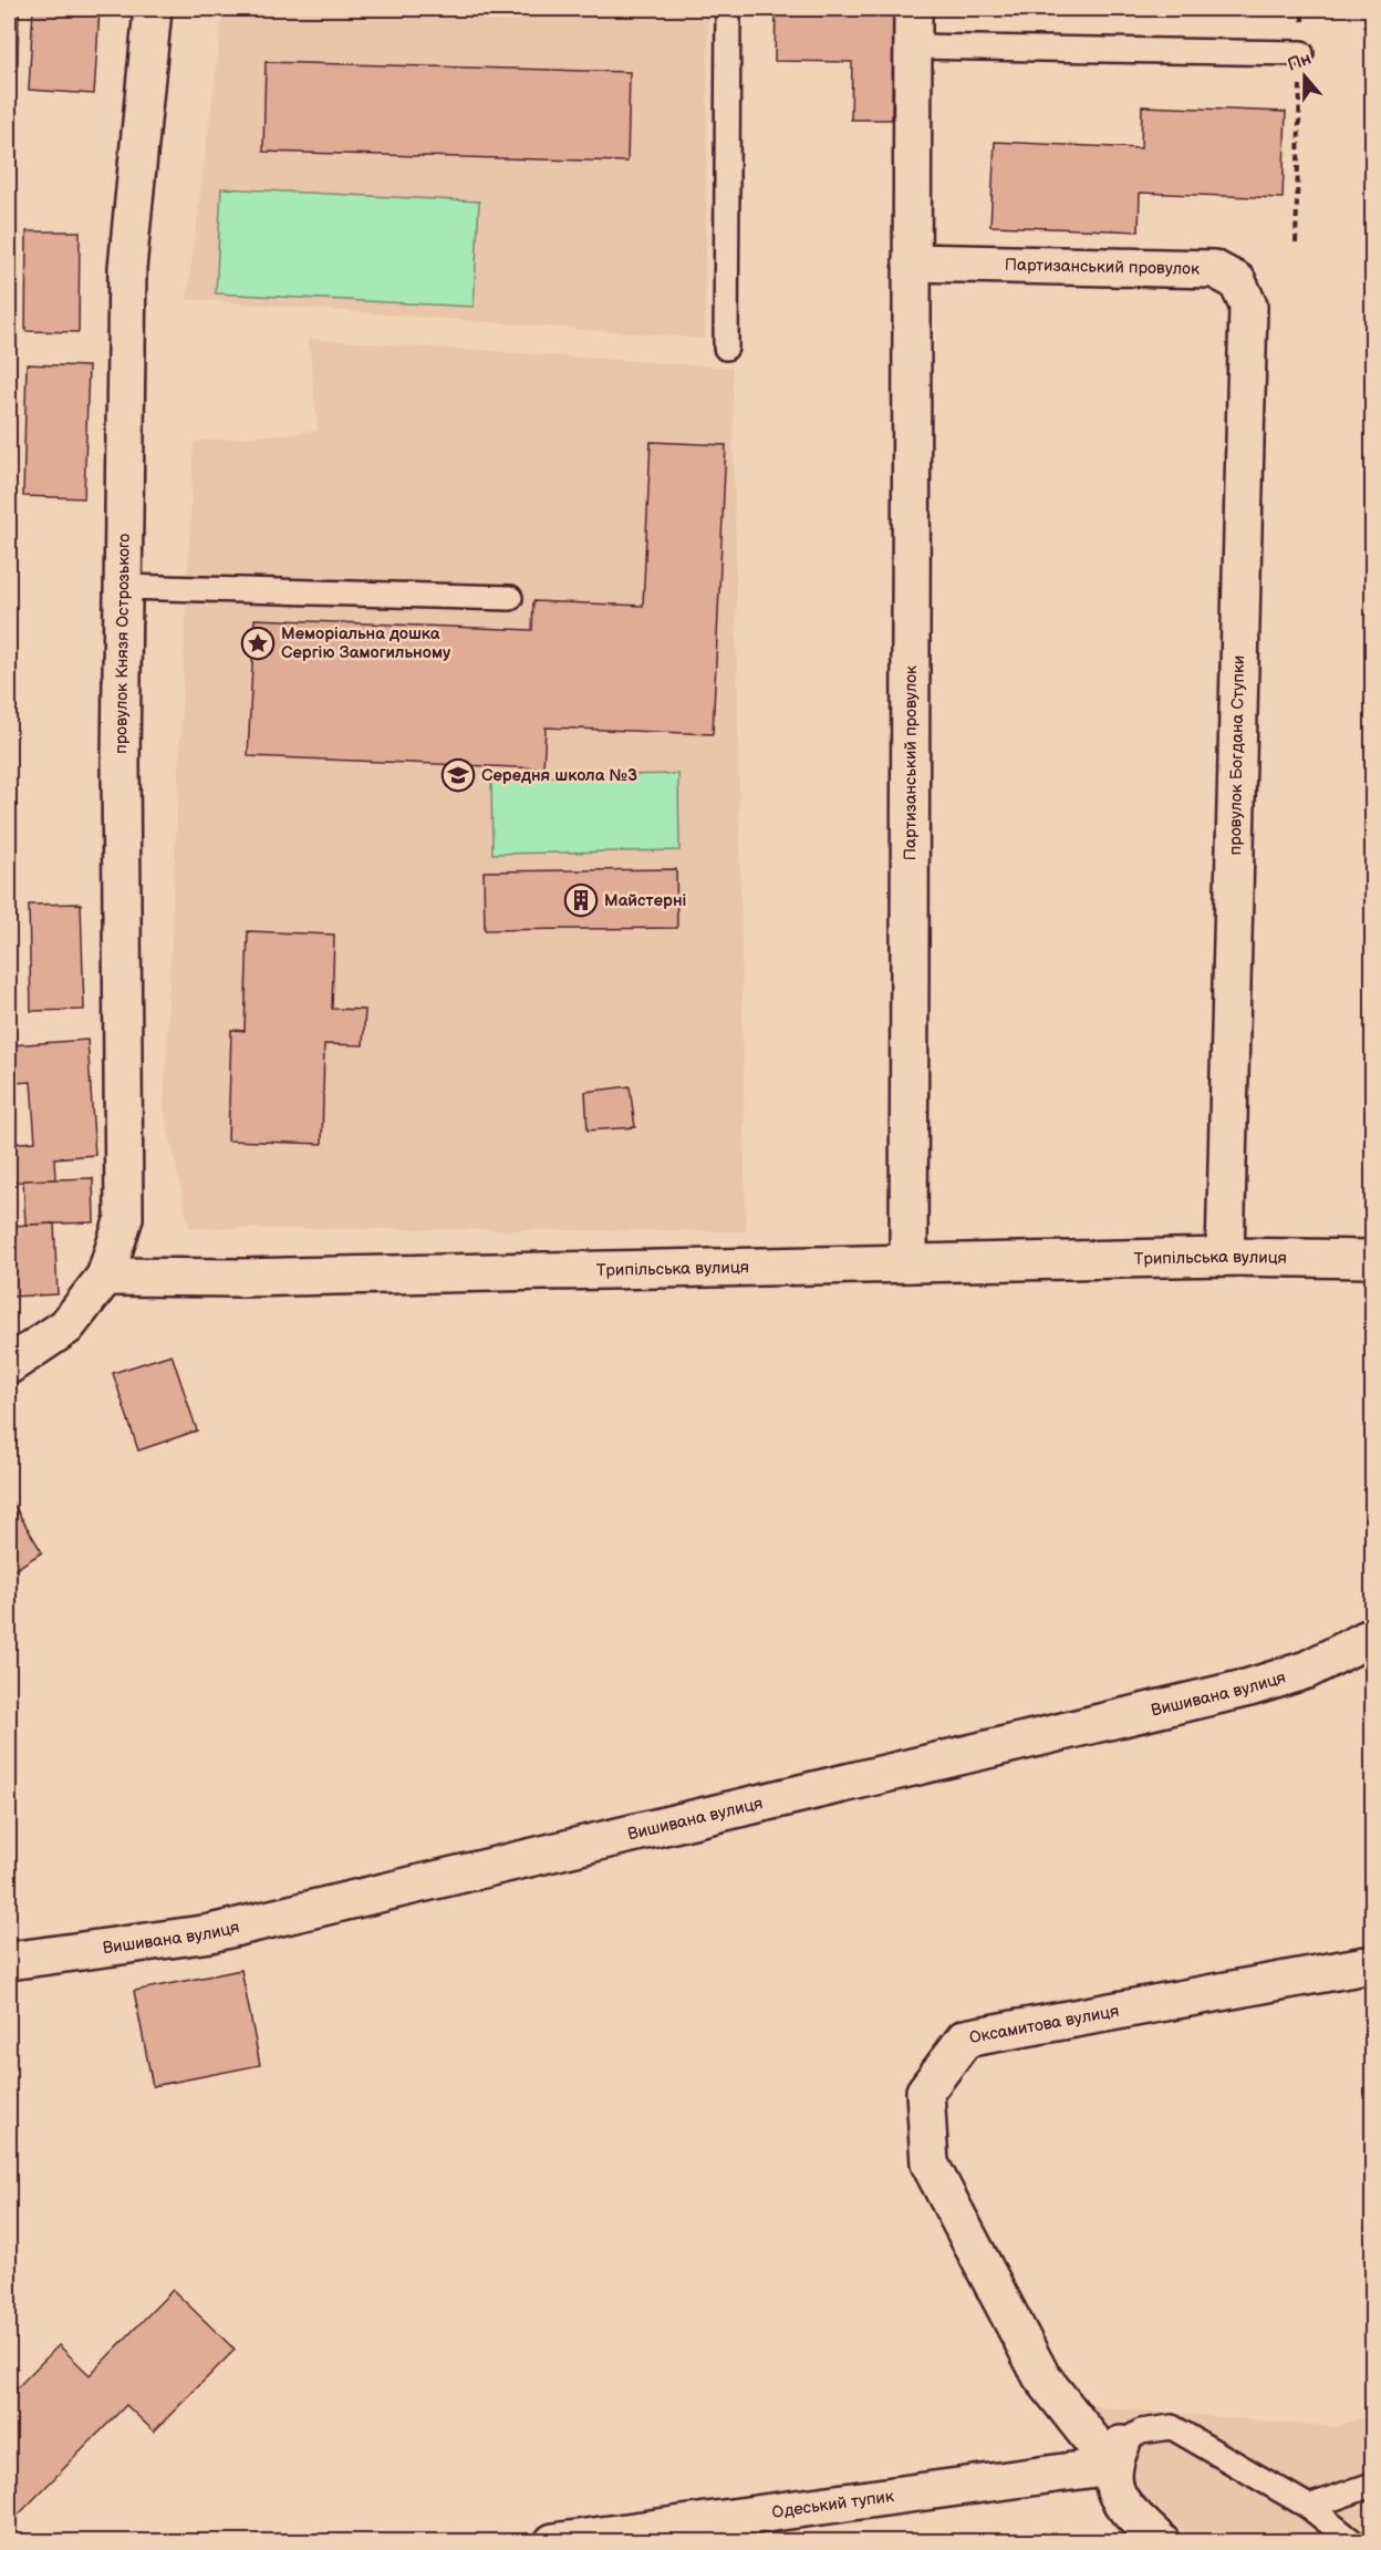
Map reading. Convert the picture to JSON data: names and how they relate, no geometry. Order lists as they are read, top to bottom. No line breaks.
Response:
{"streets":{"street":["Партизанський провулок","провулок Князя Острозького","провулок Богдана Ступки","Трипільська вулиця","Вишивана вулиця","Оксамитова вулиця","Одеський тупик"]},"crossings":[["Партизанський провулок","провулок Богдана Ступки"],["Партизанський провулок","Трипільська вулиця"],["провулок Князя Острозького","Трипільська вулиця"],["провулок Богдана Ступки","Трипільська вулиця"],["Оксамитова вулиця","Одеський тупик"]],"places":{"place":["Меморіальна дошка Сергію Замогильному"],"school or university":["Середня школа №3"],"building":["Майстерні"]},"north":"top"}
